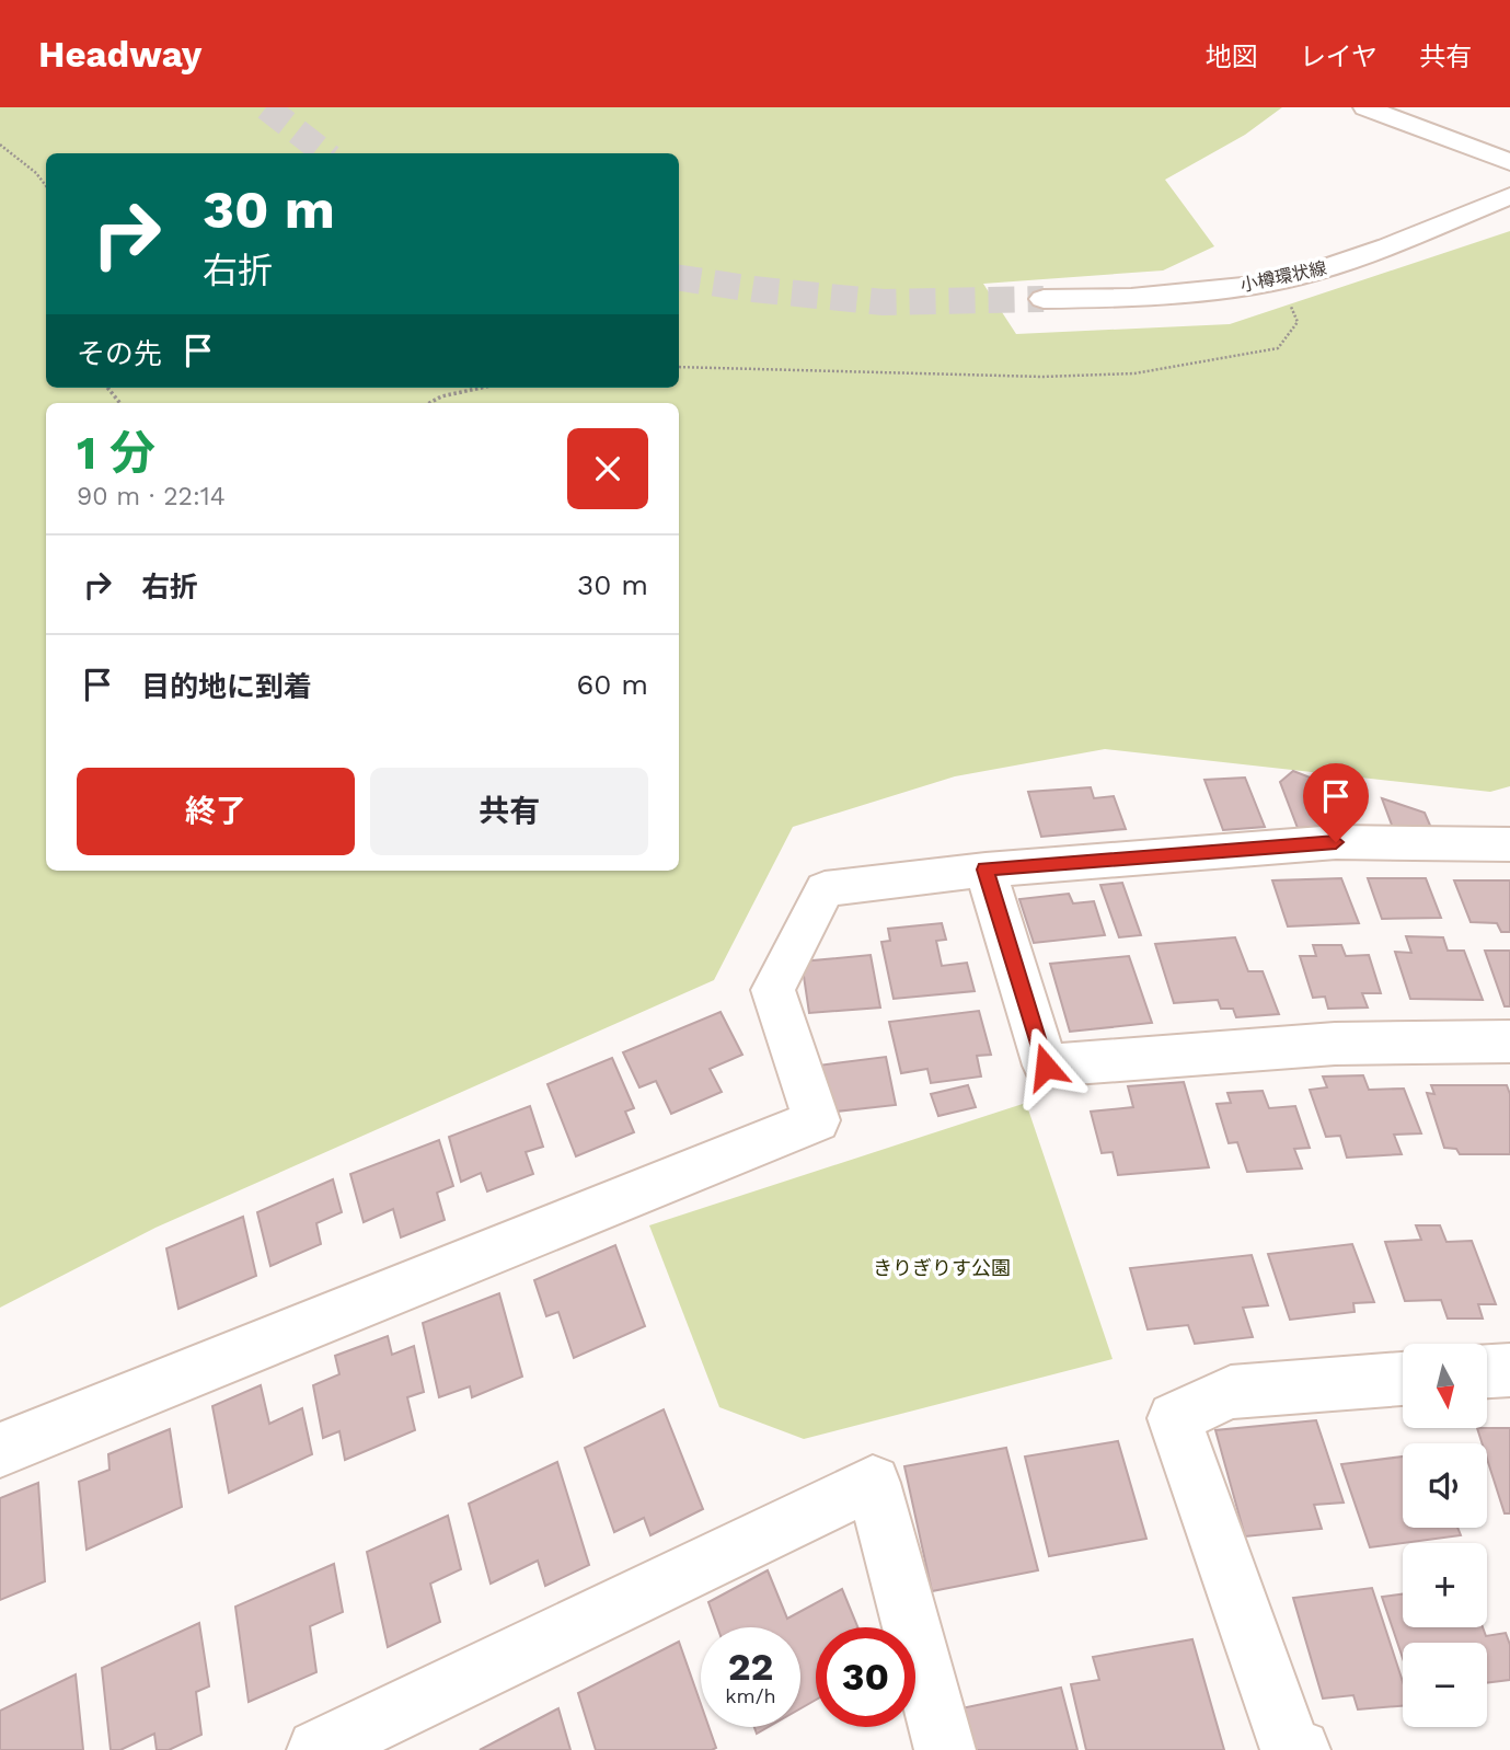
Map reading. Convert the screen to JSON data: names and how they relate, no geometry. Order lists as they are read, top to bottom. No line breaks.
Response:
{"streets":{"street":["小樽環状線"]},"parks":["きりぎりす公園"],"north":"bottom","page":{"header":"Headway","nav":["地図","レイヤ","共有"],"turn":["30 m","右折"],"then":"その先","heading":["1 分","90 m · 22:14"],"list":[{"name":"右折","value":"30 m"},{"name":"目的地に到着","value":"60 m"}],"buttons":["終了","共有"],"map_buttons":["+","−"],"speed":"22 km/h","limit":"30"}}
